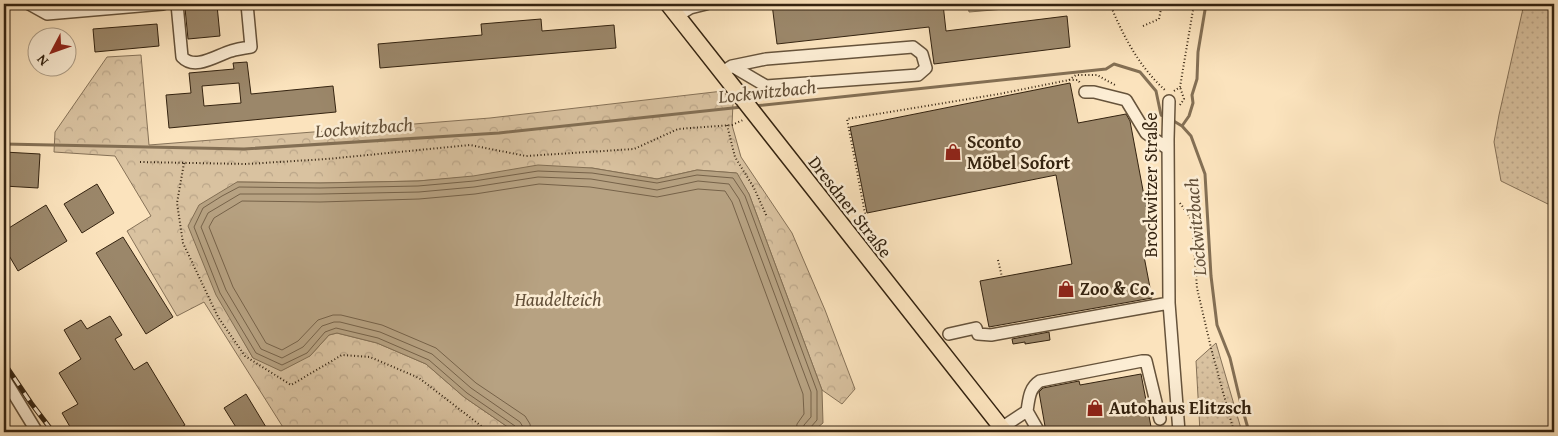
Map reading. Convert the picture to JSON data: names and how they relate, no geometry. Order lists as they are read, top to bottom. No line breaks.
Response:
{"streets":{"main road":["Dresdner Straße"],"street":["Brockwitzer Straße"]},"water":["Lockwitzbach","Haudelteich"],"places":{"shop":["Sconto Möbel Sofort","Zoo & Co.","Autohaus Elitzsch"]},"north":"bottom left"}
